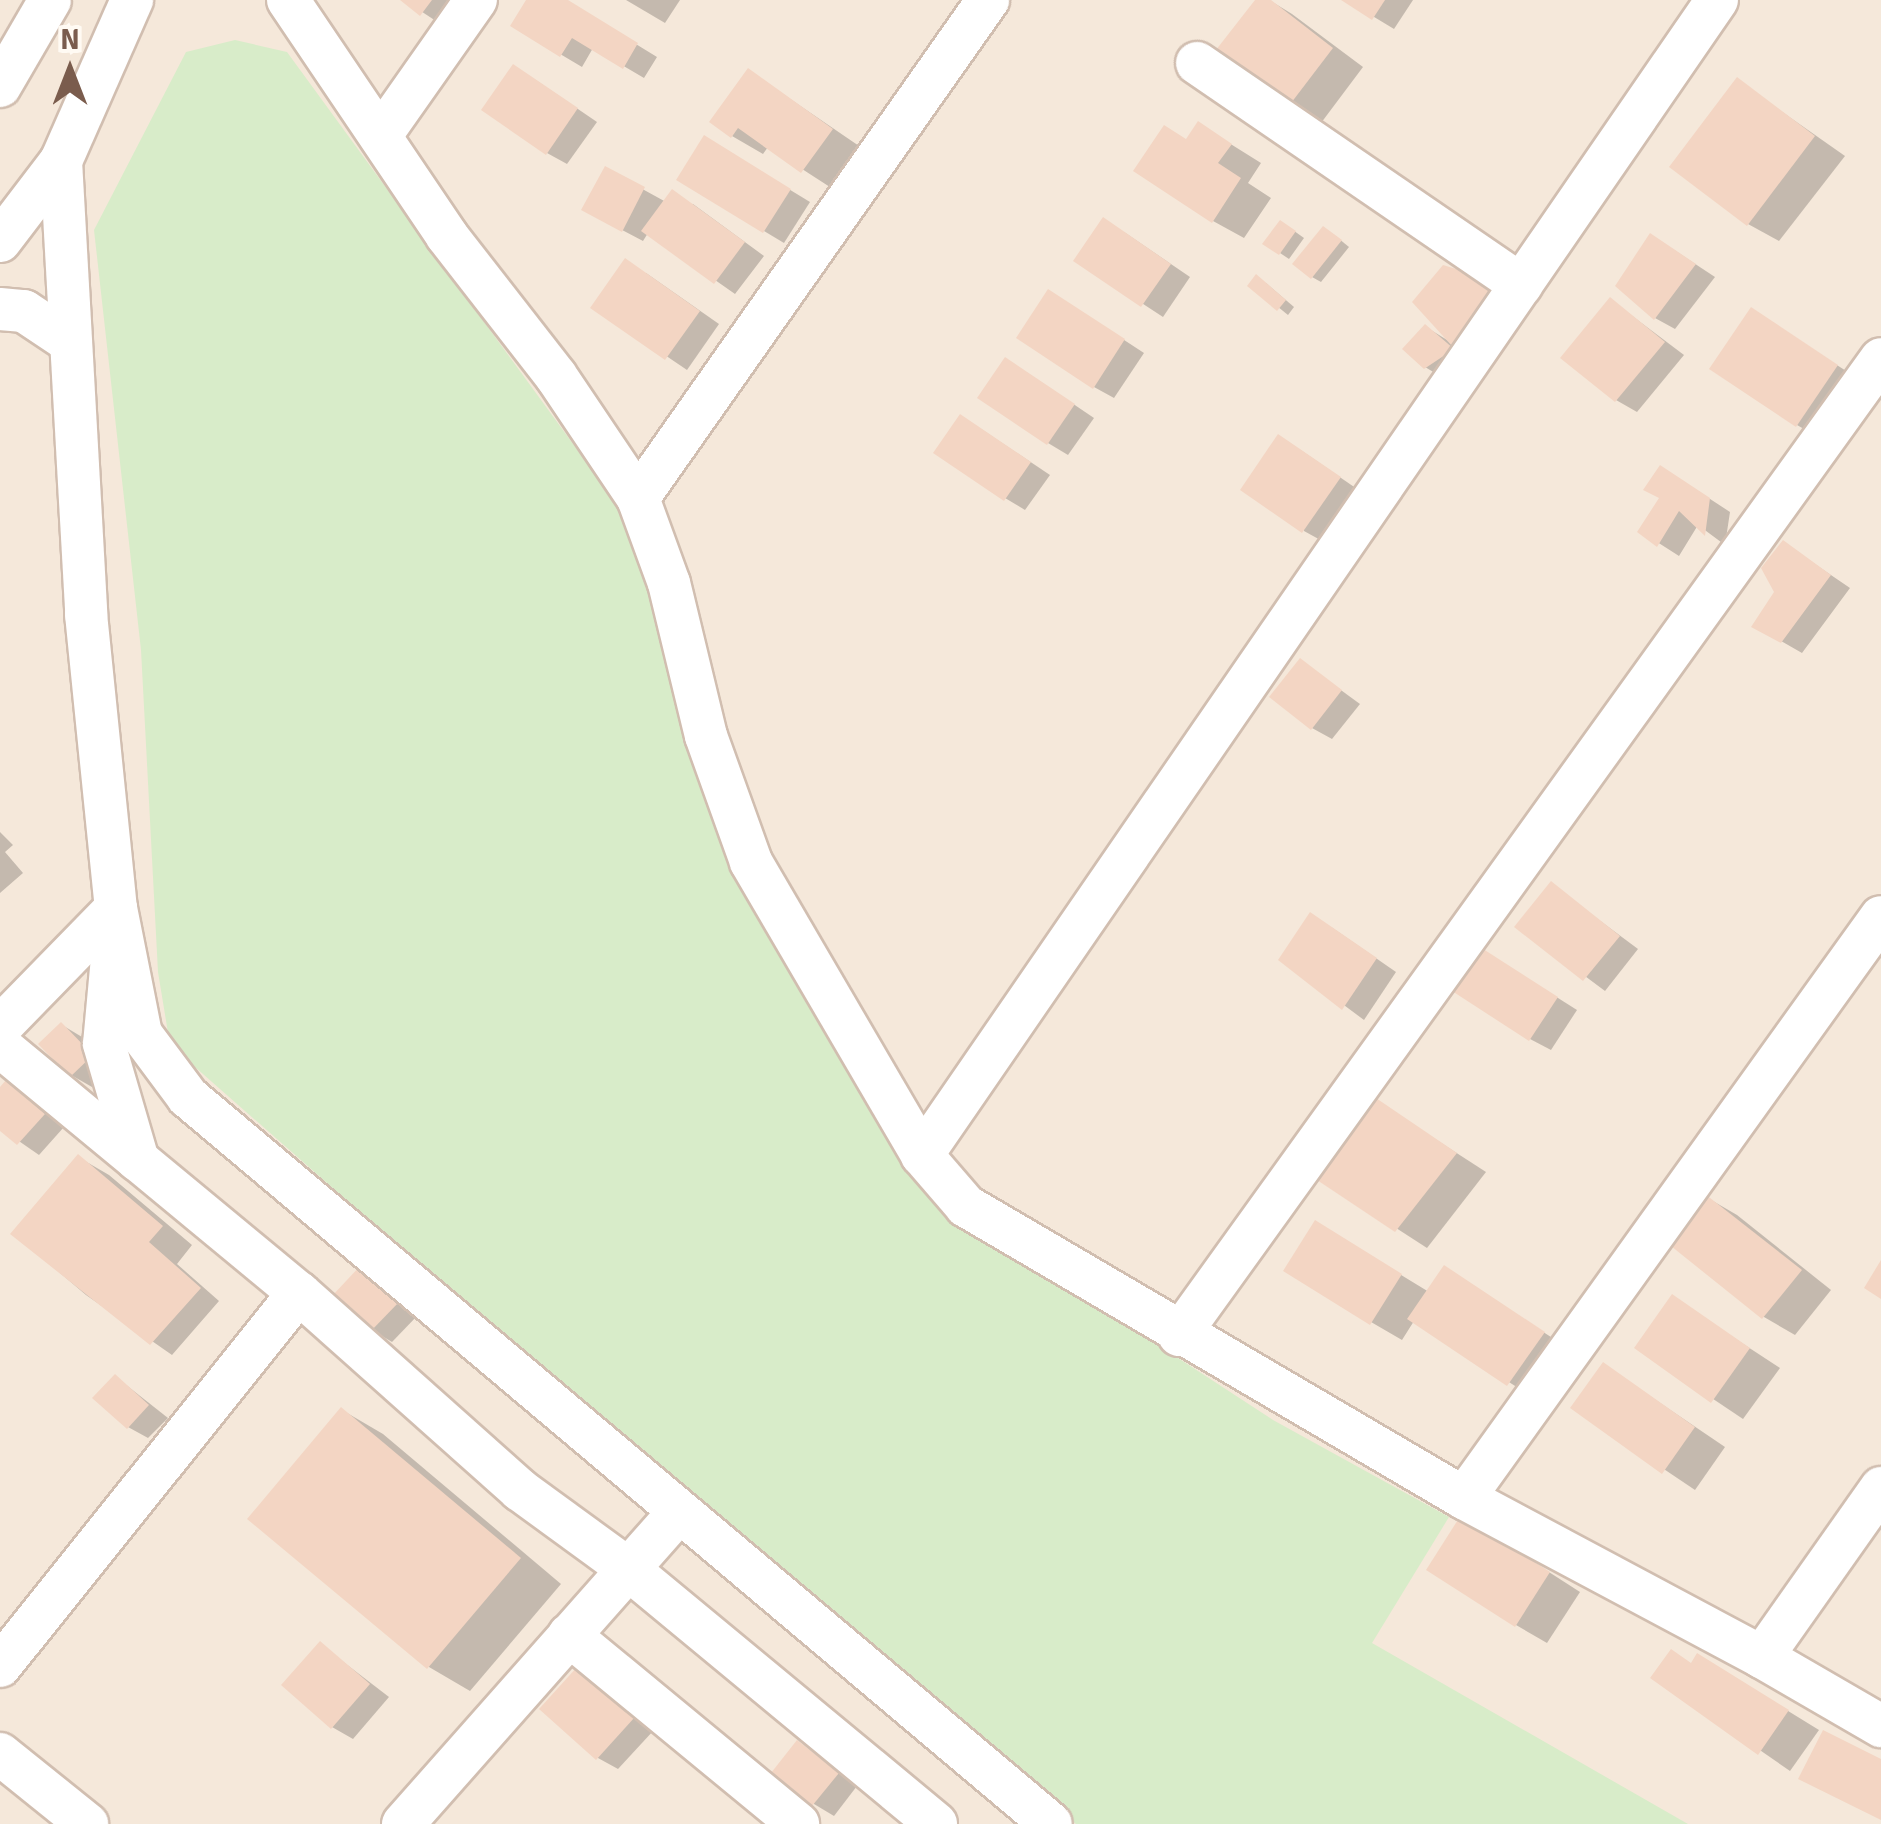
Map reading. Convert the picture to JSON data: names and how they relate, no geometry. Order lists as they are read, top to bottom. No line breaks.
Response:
{"north":"top"}
